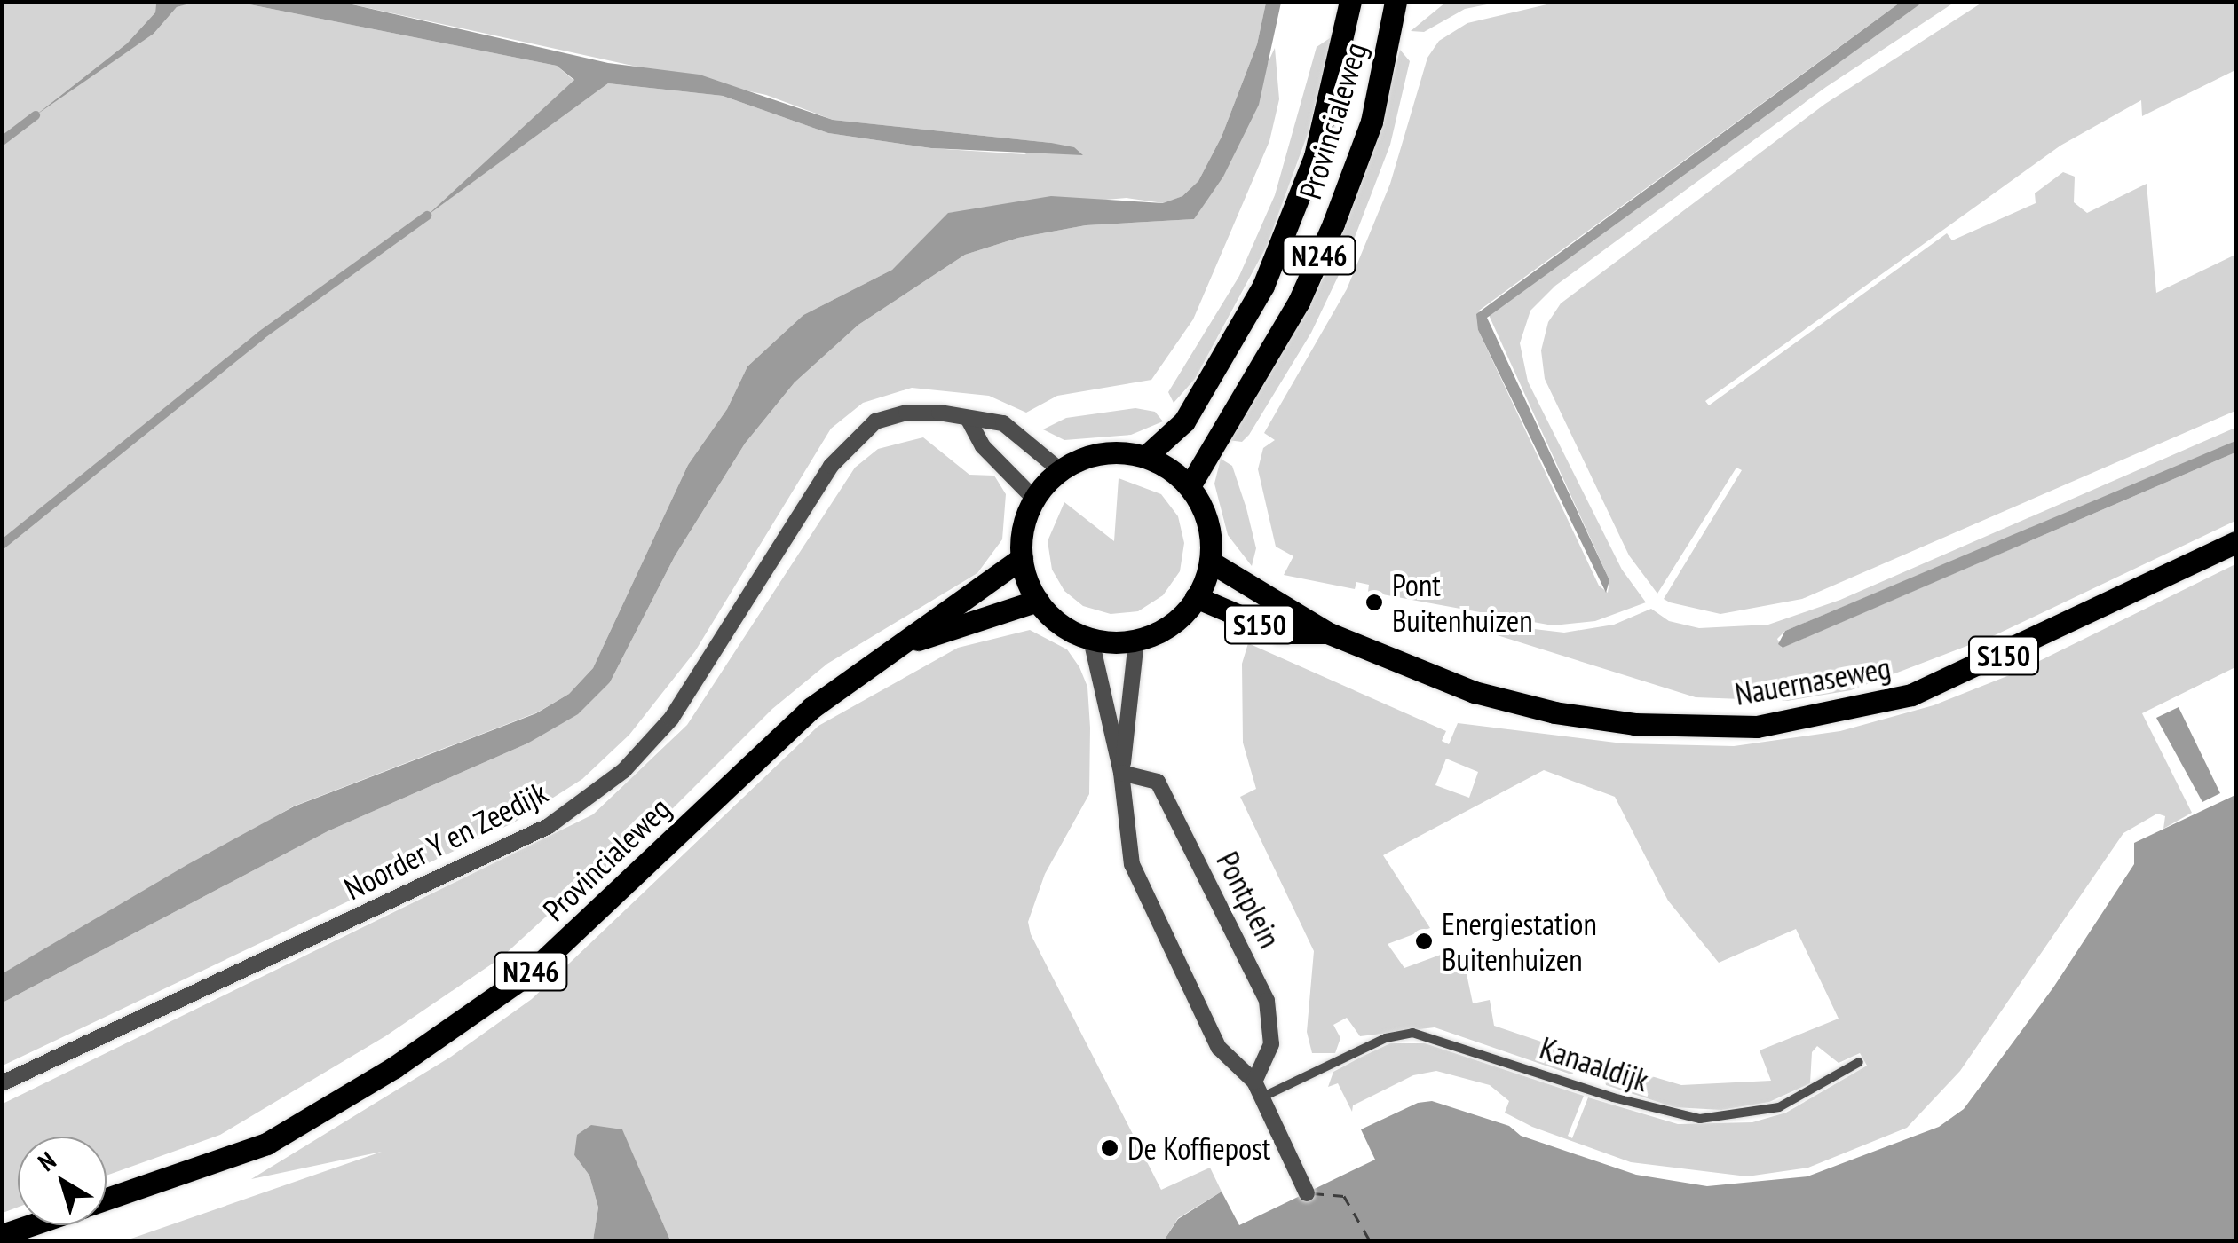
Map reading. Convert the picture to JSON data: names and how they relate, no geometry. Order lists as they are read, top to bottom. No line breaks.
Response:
{"streets":{"main road":["Provincialeweg","N246","S150","Nauernaseweg"],"street":["Noorder Y en Zeedijk","Pontplein","Kanaaldijk"]},"crossings":[["Provincialeweg","Nauernaseweg"],["Provincialeweg","Noorder Y en Zeedijk"],["Nauernaseweg","Noorder Y en Zeedijk"],["Pontplein","Kanaaldijk"]],"places":["Pont Buitenhuizen","Energiestation Buitenhuizen","De Koffiepost"],"north":"top left"}
